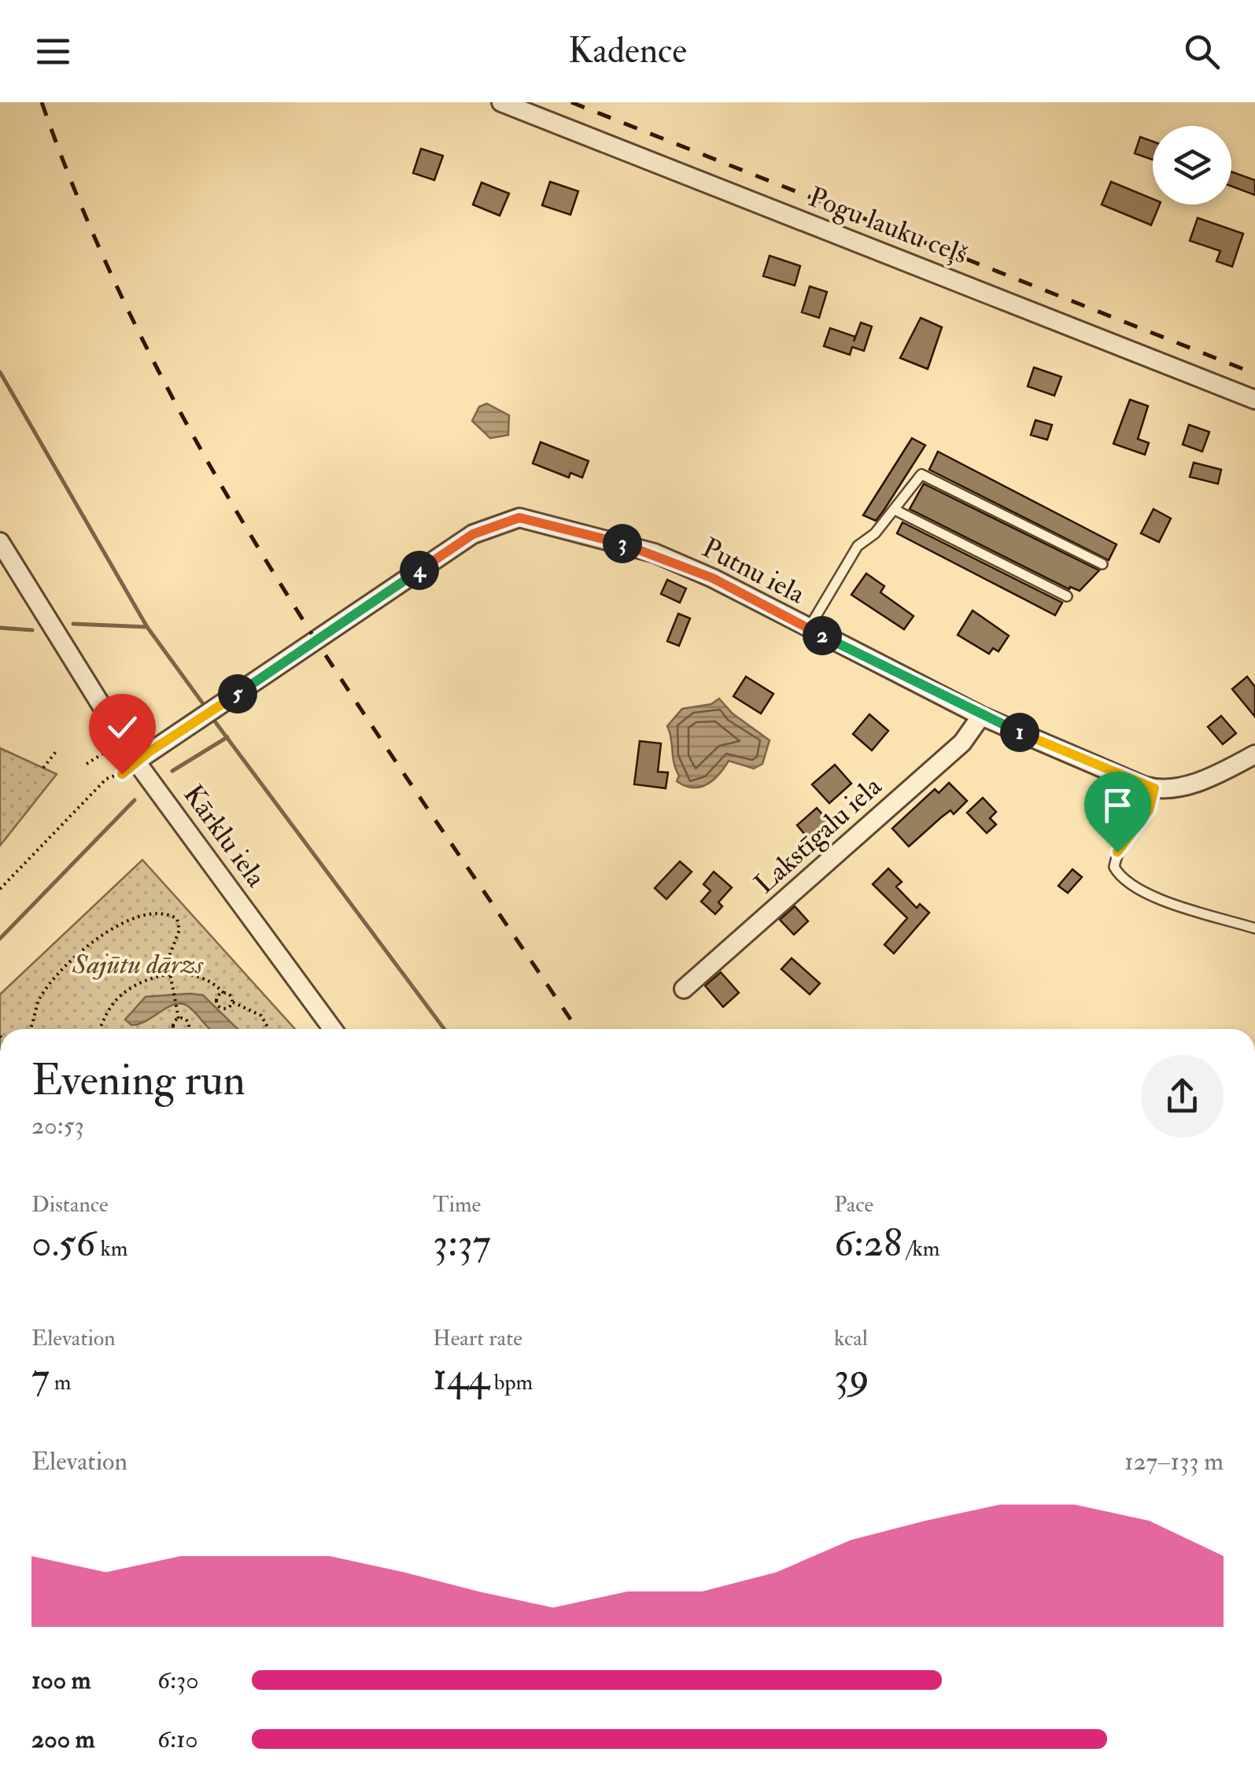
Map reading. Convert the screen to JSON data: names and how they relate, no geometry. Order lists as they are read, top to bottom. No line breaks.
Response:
{"streets":{"street":["Pogu lauku ceļš","Putnu iela","Lakstīgalu iela","Kārklu iela"]},"crossings":[["Putnu iela","Lakstīgalu iela"],["Putnu iela","Kārklu iela"]],"parks":["Sajūtu dārzs"],"page":{"header":"Kadence","pins":["3","4","2","5","1"],"heading":["Evening run","20:53"],"stats":[["Distance","0.56 km"],["Time","3:37"],["Pace","6:28 /km"],["Elevation","7 m"],["Heart rate","144 bpm"],["kcal","39"]],"chart":["Elevation","127–133 m"],"list":[{"name":"100 m","note":"6:30"},{"name":"200 m","note":"6:10"}]}}
